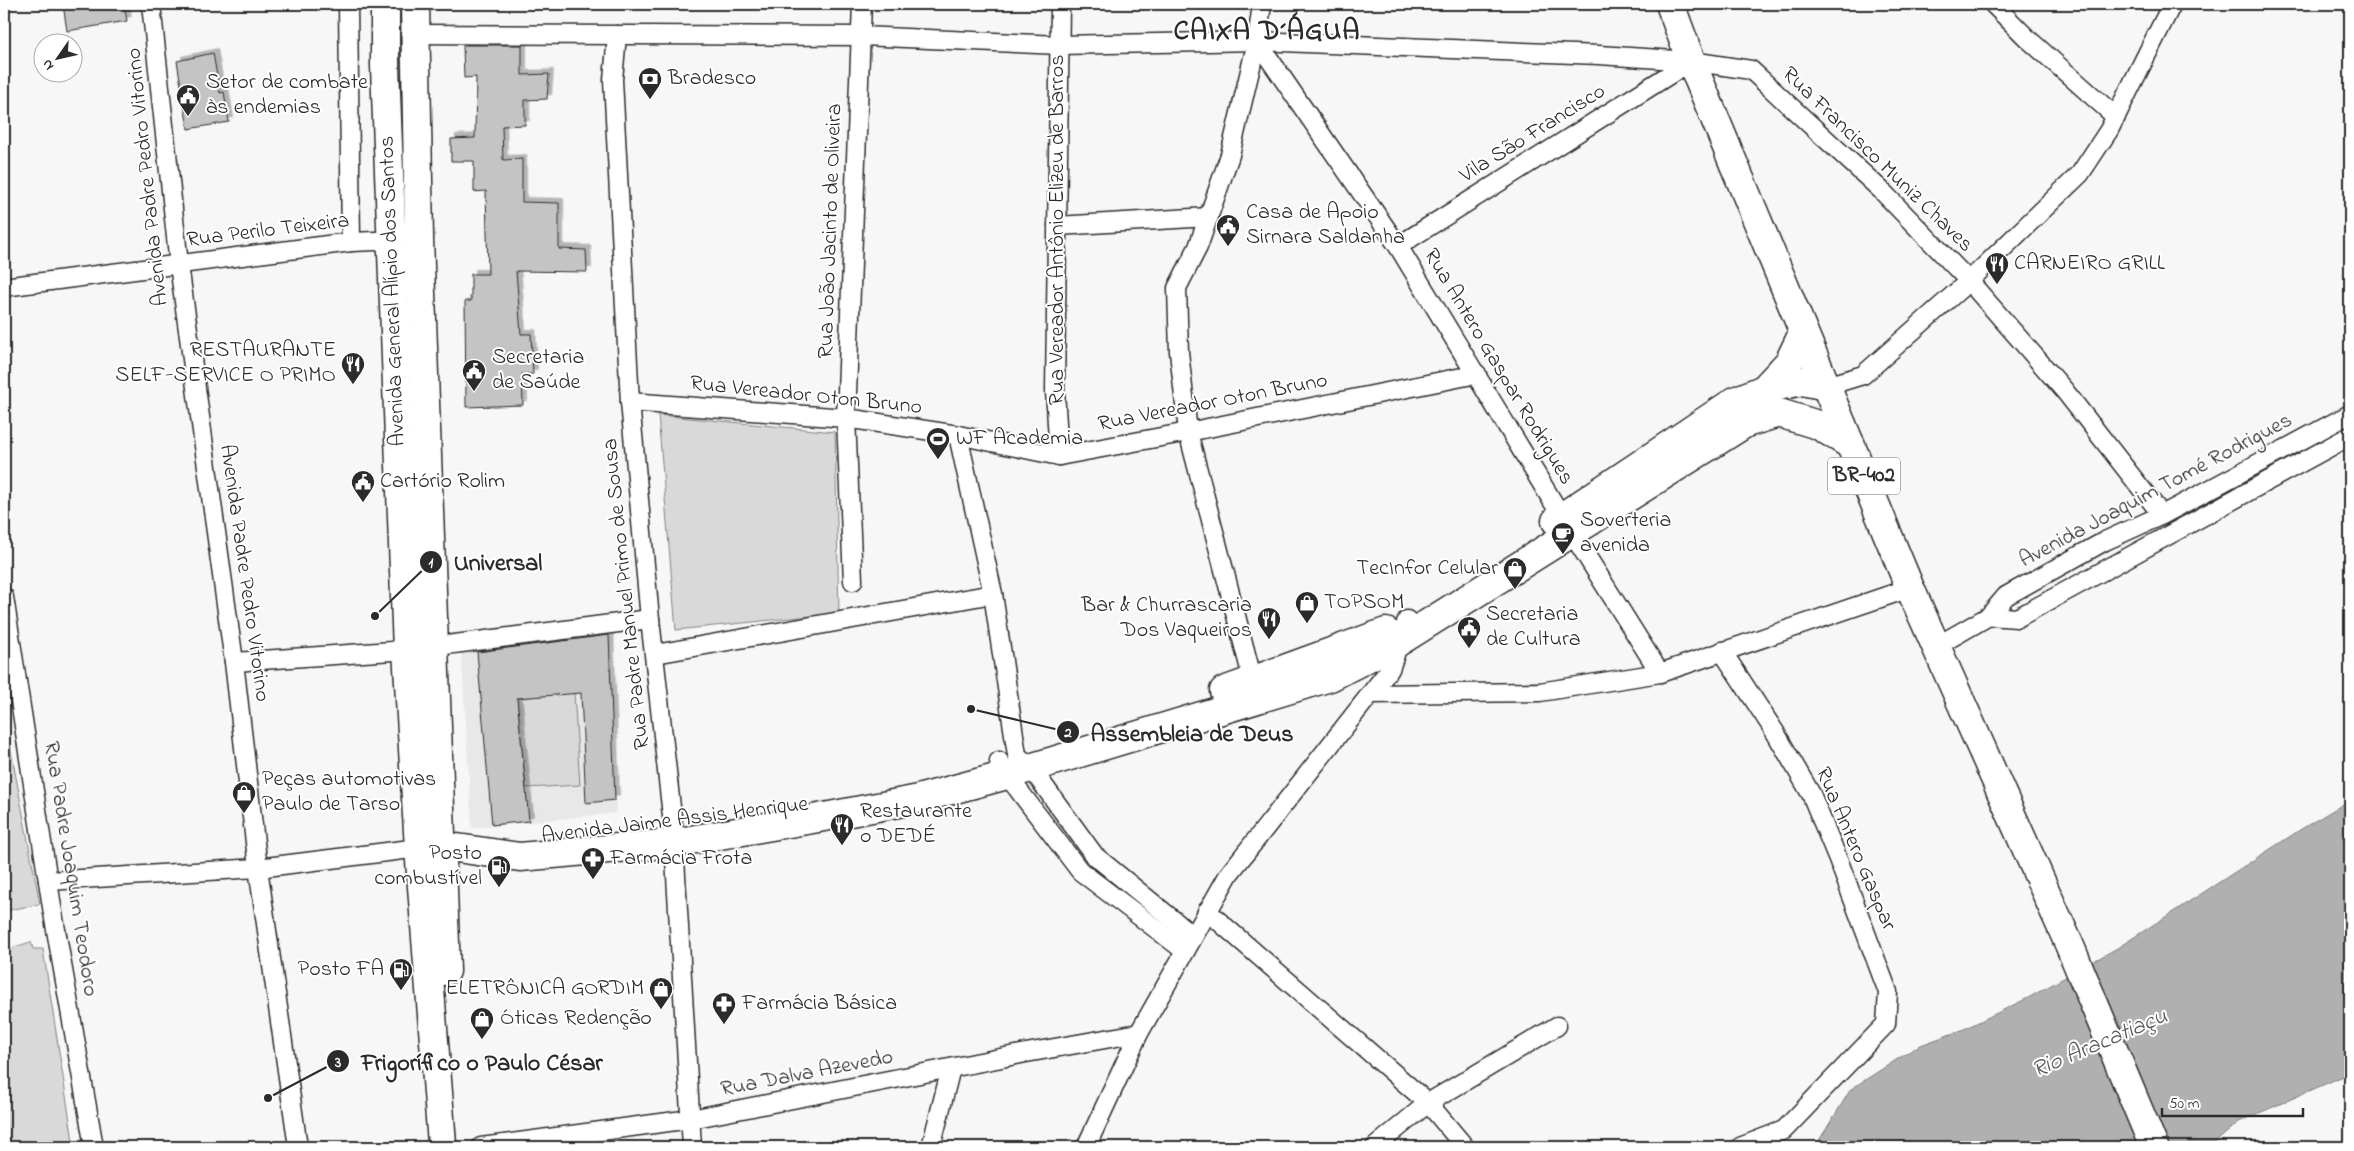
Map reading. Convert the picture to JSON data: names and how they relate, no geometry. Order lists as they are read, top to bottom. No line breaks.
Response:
{"streets":{"main road":["Avenida General Alípio dos Santos","BR-402","Avenida Jaime Assis Henrique"],"street":["Vila São Francisco","Rua Francisco Muniz Chaves","Avenida Padre Pedro Vitorino","Rua Vereador Antônio Elizeu de Barros","Rua Perilo Teixeira","Rua João Jacinto de Oliveira","Rua Antero Gaspar Rodrigues","Rua Vereador Oton Bruno","Avenida Joaquim Tomé Rodrigues","Rua Padre Manuel Primo de Sousa","Rua Antero Gaspar","Rua Padre Joaquim Teodoro","Rua Dalva Azevedo"]},"crossings":[["Vila São Francisco","Rua Francisco Muniz Chaves"],["Vila São Francisco","Rua Antero Gaspar Rodrigues"],["Vila São Francisco","BR-402"],["Rua Francisco Muniz Chaves","Rua Vereador Antônio Elizeu de Barros"],["Rua Francisco Muniz Chaves","Rua João Jacinto de Oliveira"],["Rua Francisco Muniz Chaves","Avenida General Alípio dos Santos"],["Rua Francisco Muniz Chaves","Rua Antero Gaspar Rodrigues"],["Rua Francisco Muniz Chaves","BR-402"],["Rua Francisco Muniz Chaves","Avenida Joaquim Tomé Rodrigues"],["Rua Francisco Muniz Chaves","Rua Padre Manuel Primo de Sousa"],["Avenida Padre Pedro Vitorino","Rua Perilo Teixeira"],["Rua Vereador Antônio Elizeu de Barros","Rua Vereador Oton Bruno"],["Rua Perilo Teixeira","Avenida General Alípio dos Santos"],["Rua João Jacinto de Oliveira","Rua Vereador Oton Bruno"],["Avenida General Alípio dos Santos","Avenida Jaime Assis Henrique"],["Rua Antero Gaspar Rodrigues","Rua Vereador Oton Bruno"],["Rua Antero Gaspar Rodrigues","Avenida Jaime Assis Henrique"],["Rua Vereador Oton Bruno","Rua Padre Manuel Primo de Sousa"],["BR-402","Avenida Joaquim Tomé Rodrigues"],["BR-402","Avenida Jaime Assis Henrique"],["Rua Padre Manuel Primo de Sousa","Avenida Jaime Assis Henrique"],["Rua Padre Manuel Primo de Sousa","Rua Dalva Azevedo"]],"districts":["CAIXA D´ÁGUA"],"water":["Rio Aracatiaçu"],"places":{"bank":["Bradesco"],"public building":["Setor de combate às endemias","Casa de Apoio Sirnara Saldanha","Secretaria de Saúde","Cartório Rolim","Secretaria de Cultura"],"restaurant":["CARNEIRO GRILL","RESTAURANTE SELF-SERVICE O PRIMO","Bar & Churrascaria Dos Vaqueiros","Restaurante o DEDÉ"],"sports":["WF Academia"],"cafe":["Soverteria avenida"],"shop":["TecInfor Celular","TOPSOM","Peças automotivas Paulo de Tarso","ELETRÔNICA GORDIM","Óticas Redenção"],"other":["Universal","Assembleia de Deus","Frigorífico o Paulo César"],"pharmacy":["Farmácia Frota","Farmácia Básica"],"fuel station":["Posto combustível","Posto FA"]},"scale_bar":"50 m","north":"bottom left"}
